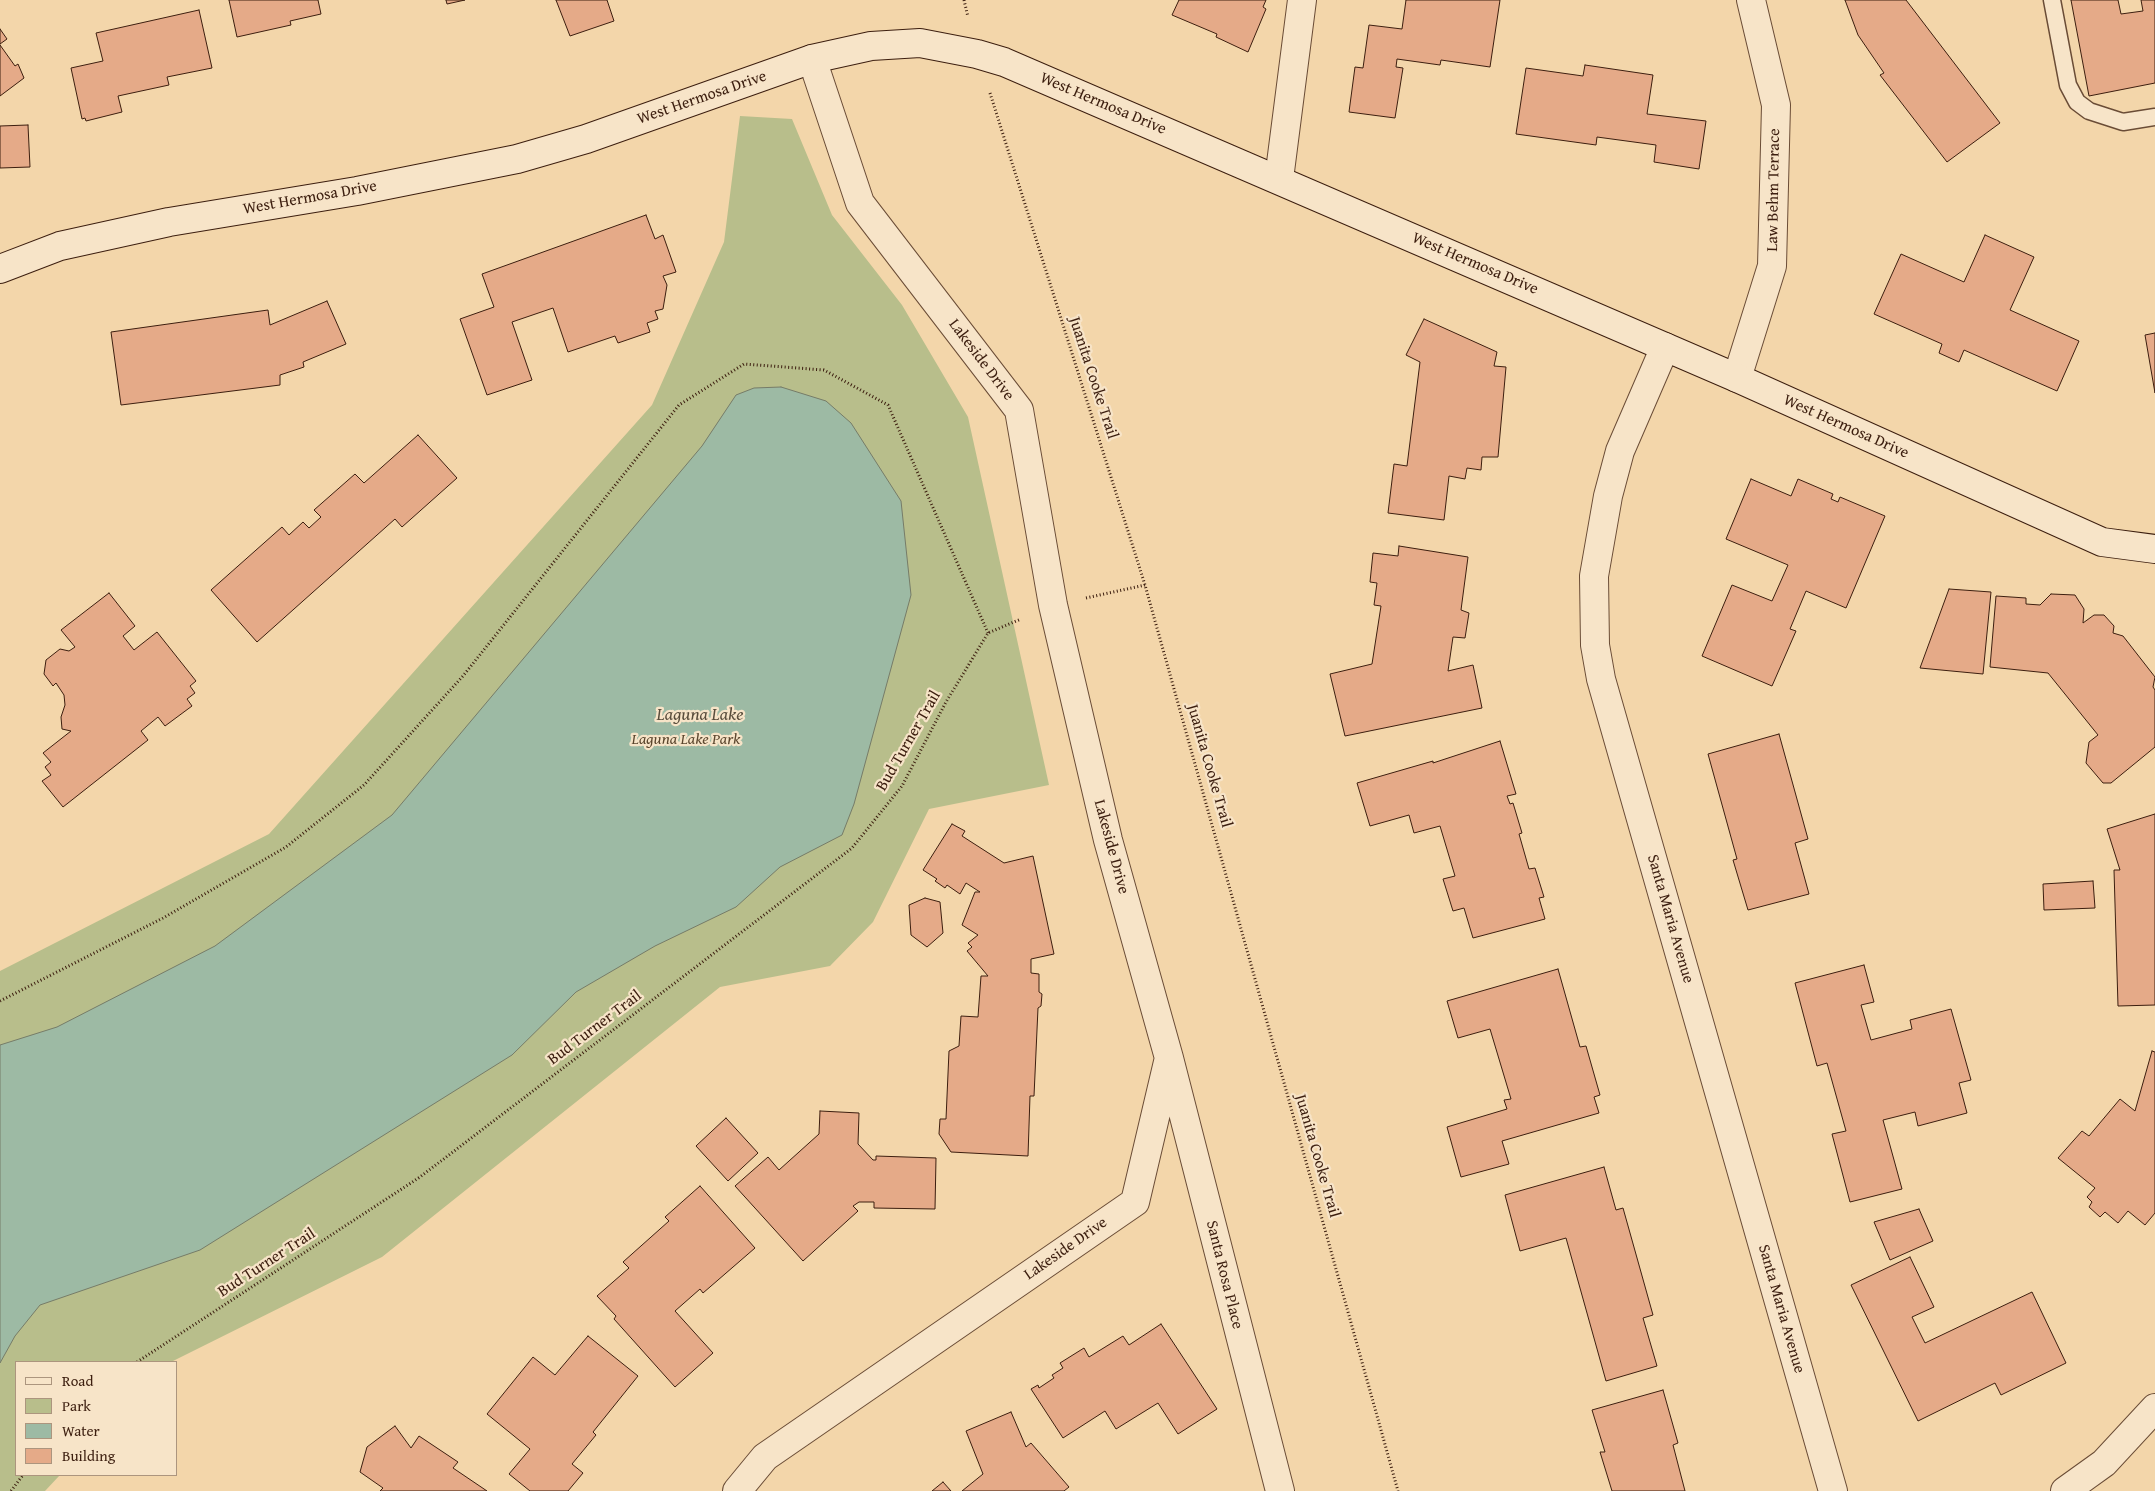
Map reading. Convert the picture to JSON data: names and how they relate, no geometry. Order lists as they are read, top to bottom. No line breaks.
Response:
{"streets":{"street":["West Hermosa Drive","Law Behm Terrace","Lakeside Drive","Santa Maria Avenue","Santa Rosa Place"],"path":["Juanita Cooke Trail","Bud Turner Trail"]},"crossings":[["West Hermosa Drive","Law Behm Terrace"],["West Hermosa Drive","Lakeside Drive"],["West Hermosa Drive","Juanita Cooke Trail"],["West Hermosa Drive","Santa Maria Avenue"],["Lakeside Drive","Santa Rosa Place"]],"water":["Laguna Lake"],"parks":["Laguna Lake Park"],"legend":["Road","Park","Water","Building"]}
